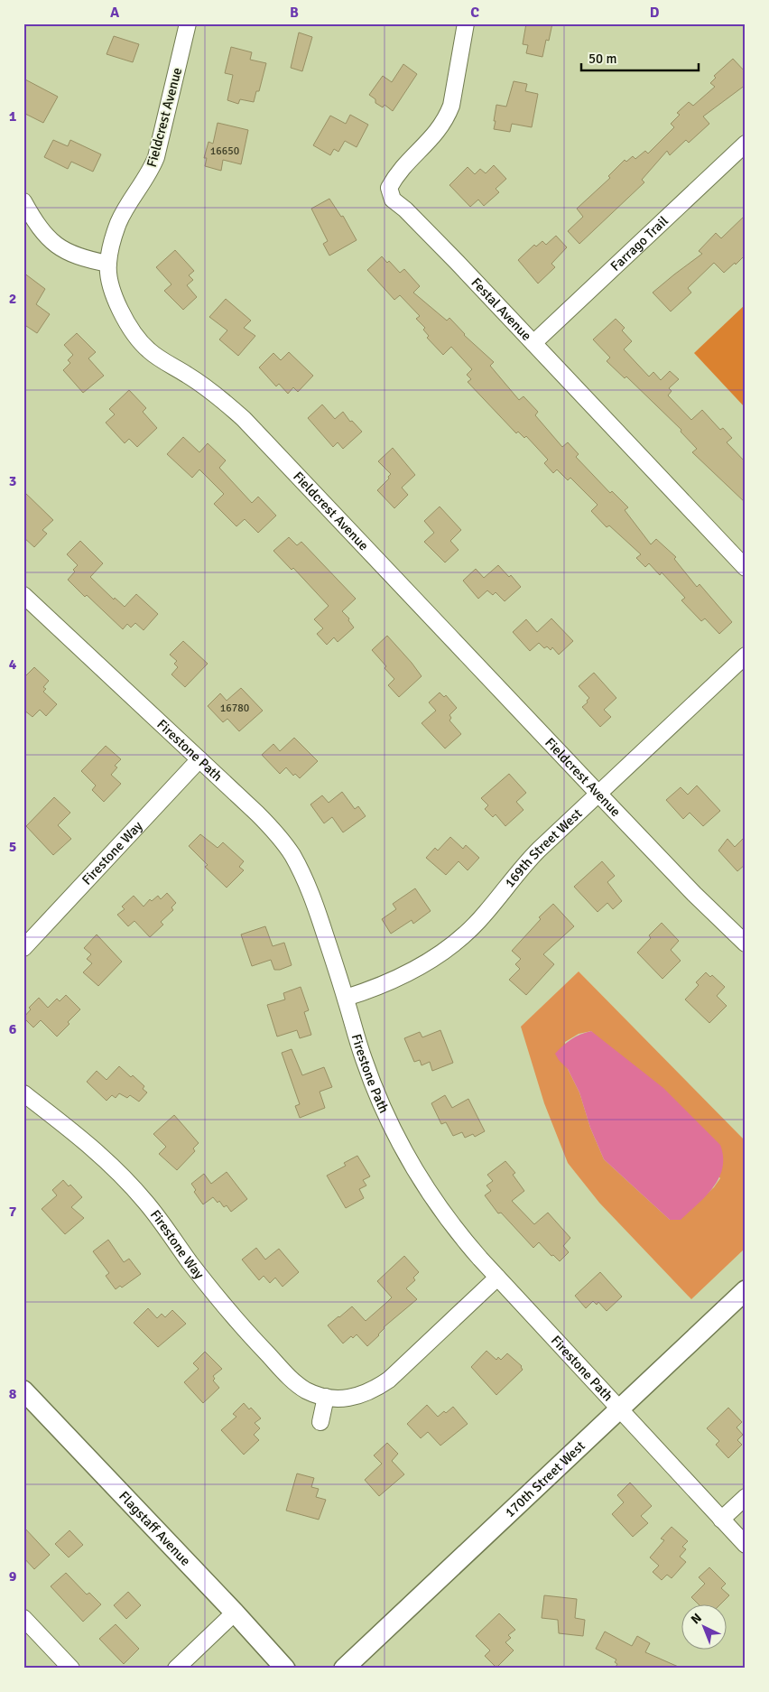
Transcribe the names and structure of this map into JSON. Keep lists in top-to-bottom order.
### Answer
{
  "streets": {
    "street": [
      "Fieldcrest Avenue",
      "Farrago Trail",
      "Festal Avenue",
      "Firestone Path",
      "169th Street West",
      "Firestone Way",
      "170th Street West",
      "Flagstaff Avenue"
    ]
  },
  "crossings": [
    ["Fieldcrest Avenue", "169th Street West"],
    ["Farrago Trail", "Festal Avenue"],
    ["Firestone Path", "169th Street West"],
    ["Firestone Path", "Firestone Way"],
    ["Firestone Path", "170th Street West"]
  ],
  "house_numbers": ["16650", "16780"],
  "scale_bar": "50 m",
  "north": "top left",
  "grid": {
    "columns": [
      "A",
      "B",
      "C",
      "D"
    ],
    "rows": [
      "1",
      "2",
      "3",
      "4",
      "5",
      "6",
      "7",
      "8",
      "9"
    ]
  }
}
